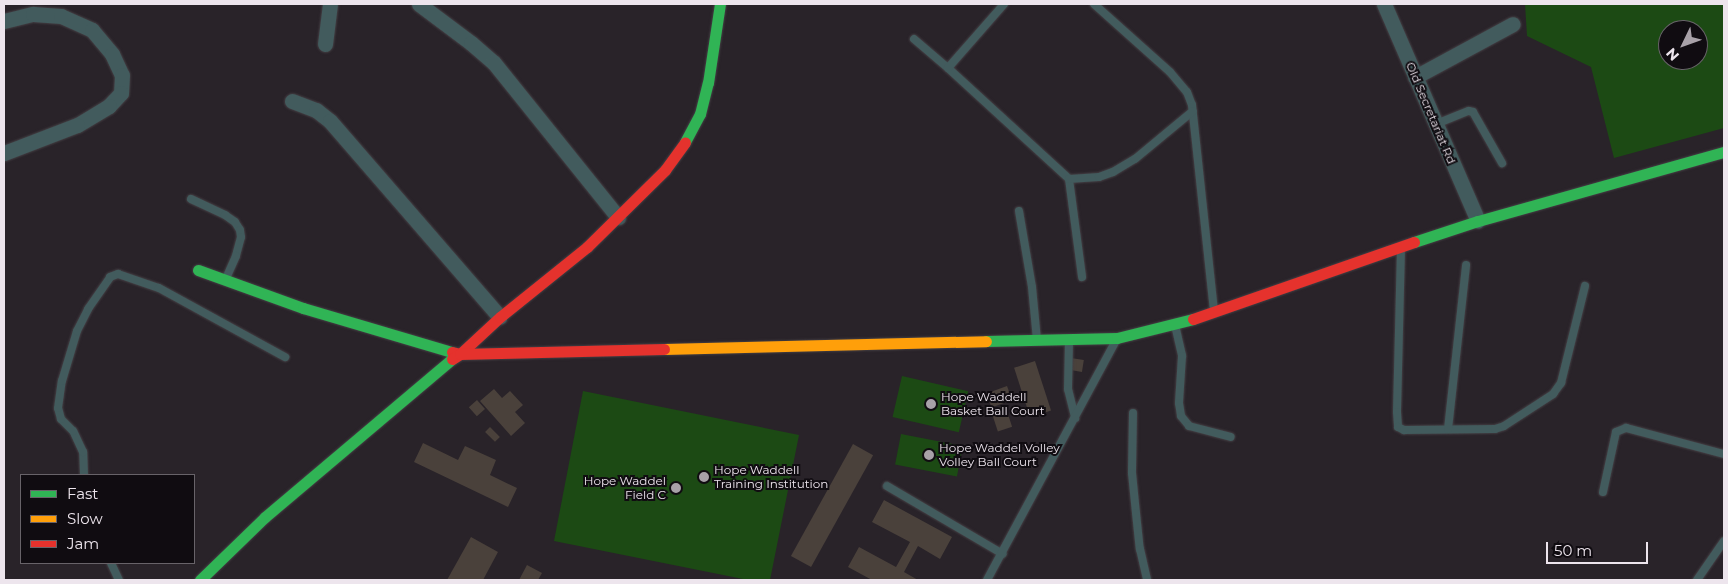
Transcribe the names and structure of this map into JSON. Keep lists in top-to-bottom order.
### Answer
{
  "streets": {
    "street": ["Old Secretariat Rd"]
  },
  "places": [
    "Hope Waddell Basket Ball Court",
    "Hope Waddel Volley Volley Ball Court",
    "Hope Waddell Training Institution",
    "Hope Waddel Field C"
  ],
  "legend": ["Fast", "Slow", "Jam"],
  "scale_bar": "50 m",
  "north": "bottom left"
}
